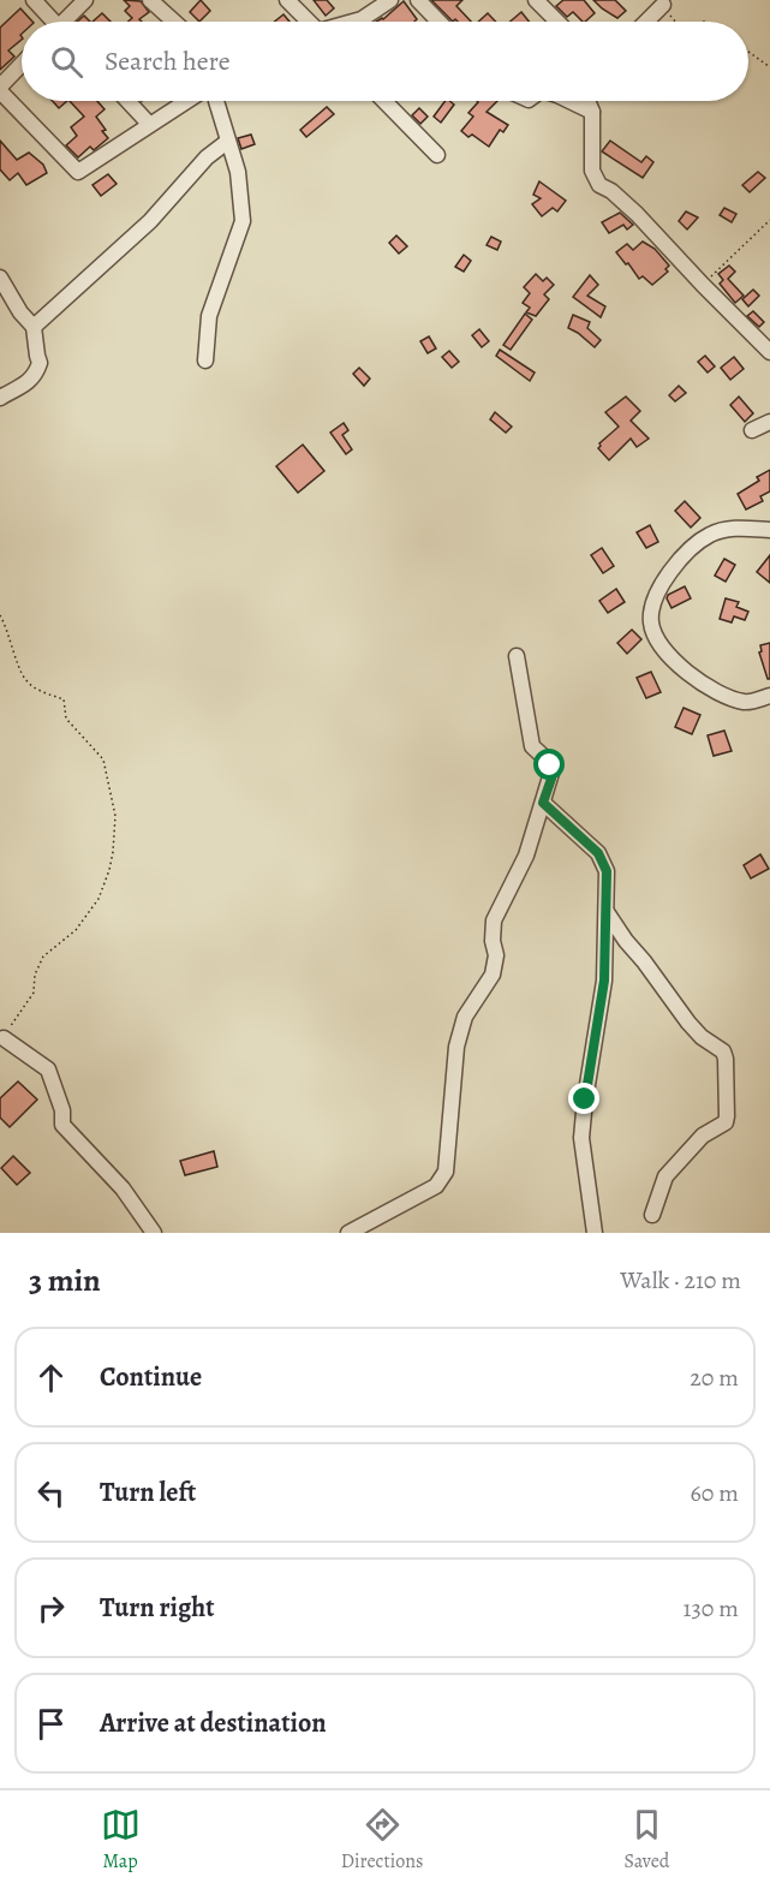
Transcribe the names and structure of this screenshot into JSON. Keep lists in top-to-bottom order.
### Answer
{
  "page": {
    "search": "Search here",
    "heading": ["3 min", "Walk · 210 m"],
    "list": [
      ["Continue", "20 m"],
      ["Turn left", "60 m"],
      ["Turn right", "130 m"],
      "Arrive at destination"
    ],
    "nav": ["Map", "Directions", "Saved"]
  }
}
